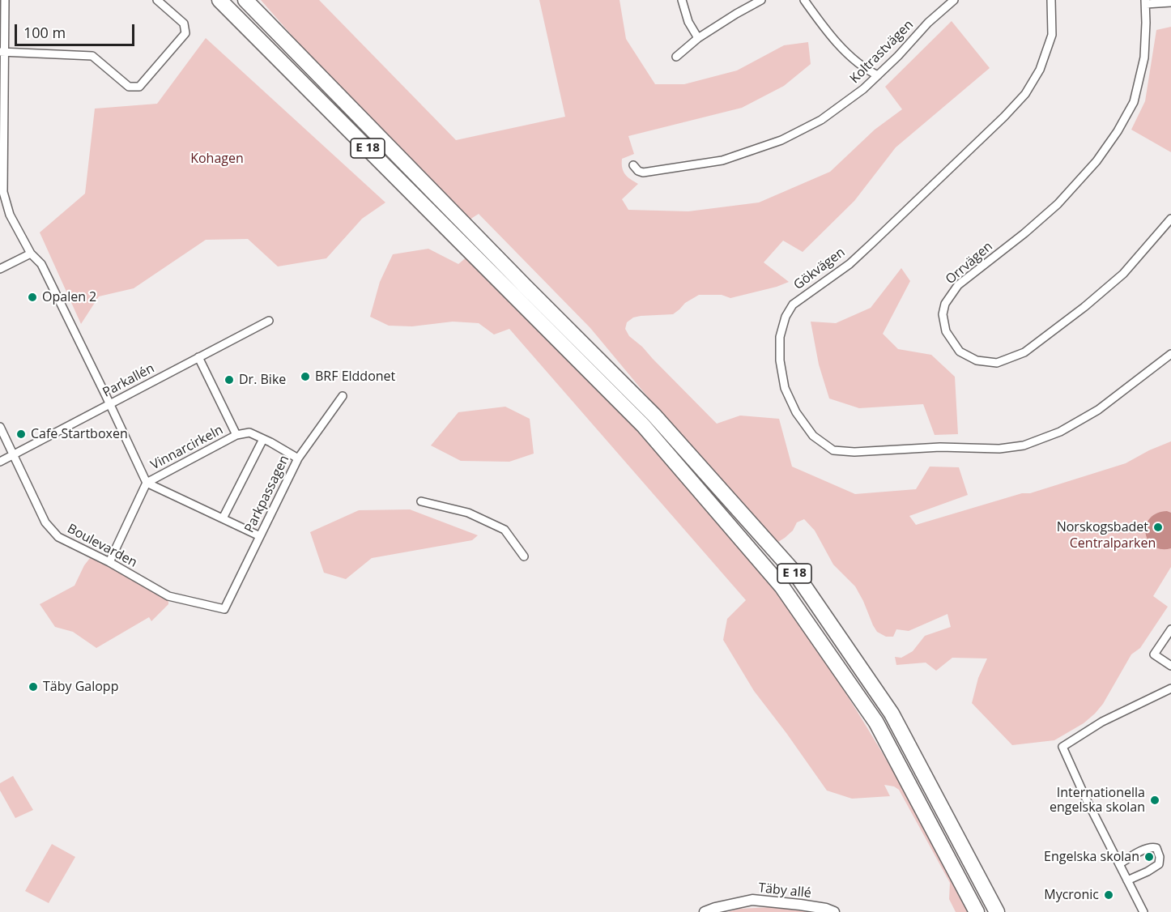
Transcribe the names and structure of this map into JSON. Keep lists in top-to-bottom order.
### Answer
{
  "streets": {
    "highway": ["E 18"],
    "street": [
      "Koltrastvägen",
      "Orrvägen",
      "Gökvägen",
      "Parkallén",
      "Vinnarcirkeln",
      "Parkpassagen",
      "Boulevarden",
      "Täby allé"
    ]
  },
  "crossings": [
    ["Parkallén", "Boulevarden"],
    ["Vinnarcirkeln", "Parkpassagen"],
    ["Parkpassagen", "Boulevarden"]
  ],
  "parks": ["Kohagen", "Centralparken"],
  "places": [
    "Opalen 2",
    "BRF Elddonet",
    "Dr. Bike",
    "Cafe Startboxen",
    "Norskogsbadet",
    "Täby Galopp",
    "Internationella engelska skolan",
    "Engelska skolan",
    "Mycronic"
  ],
  "scale_bar": "100 m"
}
